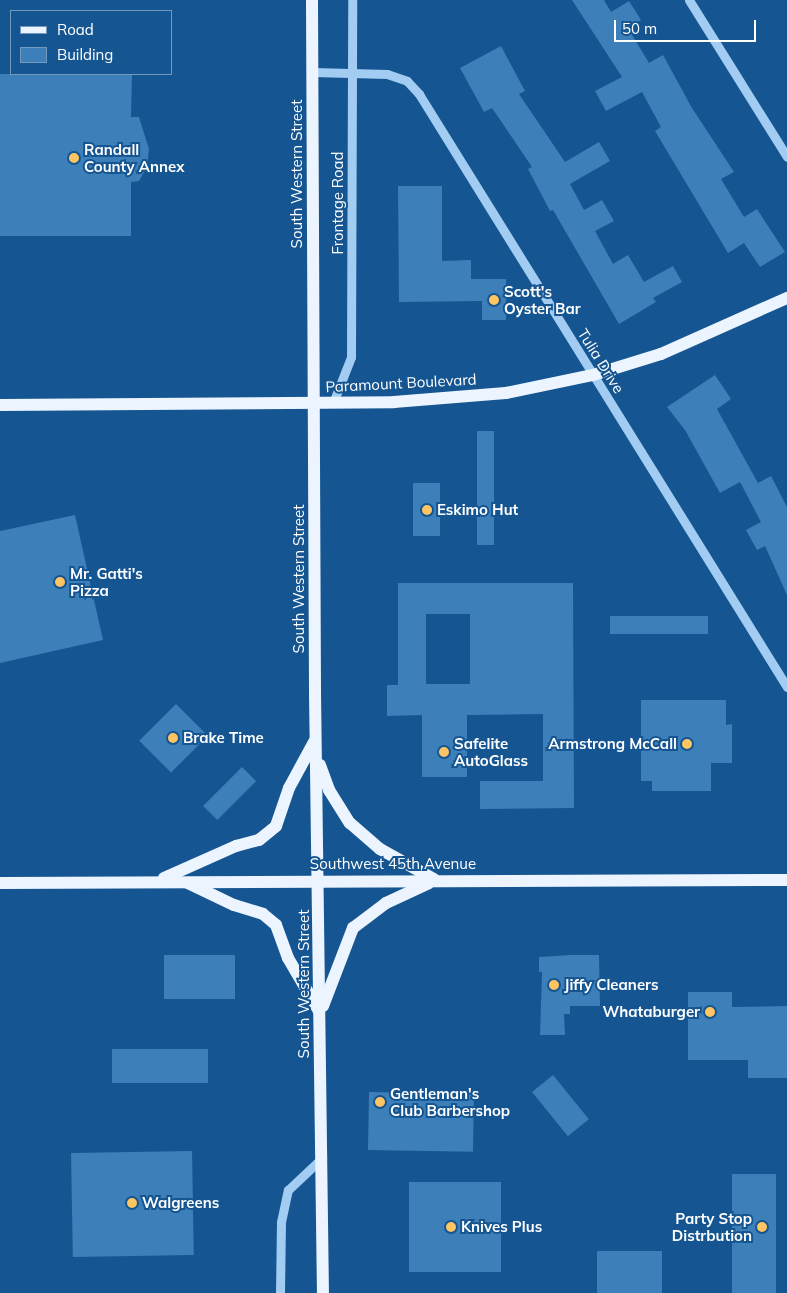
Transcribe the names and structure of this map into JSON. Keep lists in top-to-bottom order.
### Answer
{
  "streets": {
    "main road": ["South Western Street", "Paramount Boulevard", "Southwest 45th Avenue"],
    "street": ["Frontage Road", "Tulia Drive"]
  },
  "crossings": [
    ["South Western Street", "Tulia Drive"],
    ["South Western Street", "Paramount Boulevard"],
    ["South Western Street", "Southwest 45th Avenue"],
    ["Frontage Road", "Tulia Drive"],
    ["Frontage Road", "Paramount Boulevard"],
    ["Tulia Drive", "Paramount Boulevard"]
  ],
  "places": [
    "Randall County Annex",
    "Scott's Oyster Bar",
    "Eskimo Hut",
    "Mr. Gatti's Pizza",
    "Brake Time",
    "Armstrong McCall",
    "Safelite AutoGlass",
    "Jiffy Cleaners",
    "Whataburger",
    "Gentleman's Club Barbershop",
    "Walgreens",
    "Knives Plus",
    "Party Stop Distrbution"
  ],
  "legend": ["Road", "Building"],
  "scale_bar": "50 m"
}
